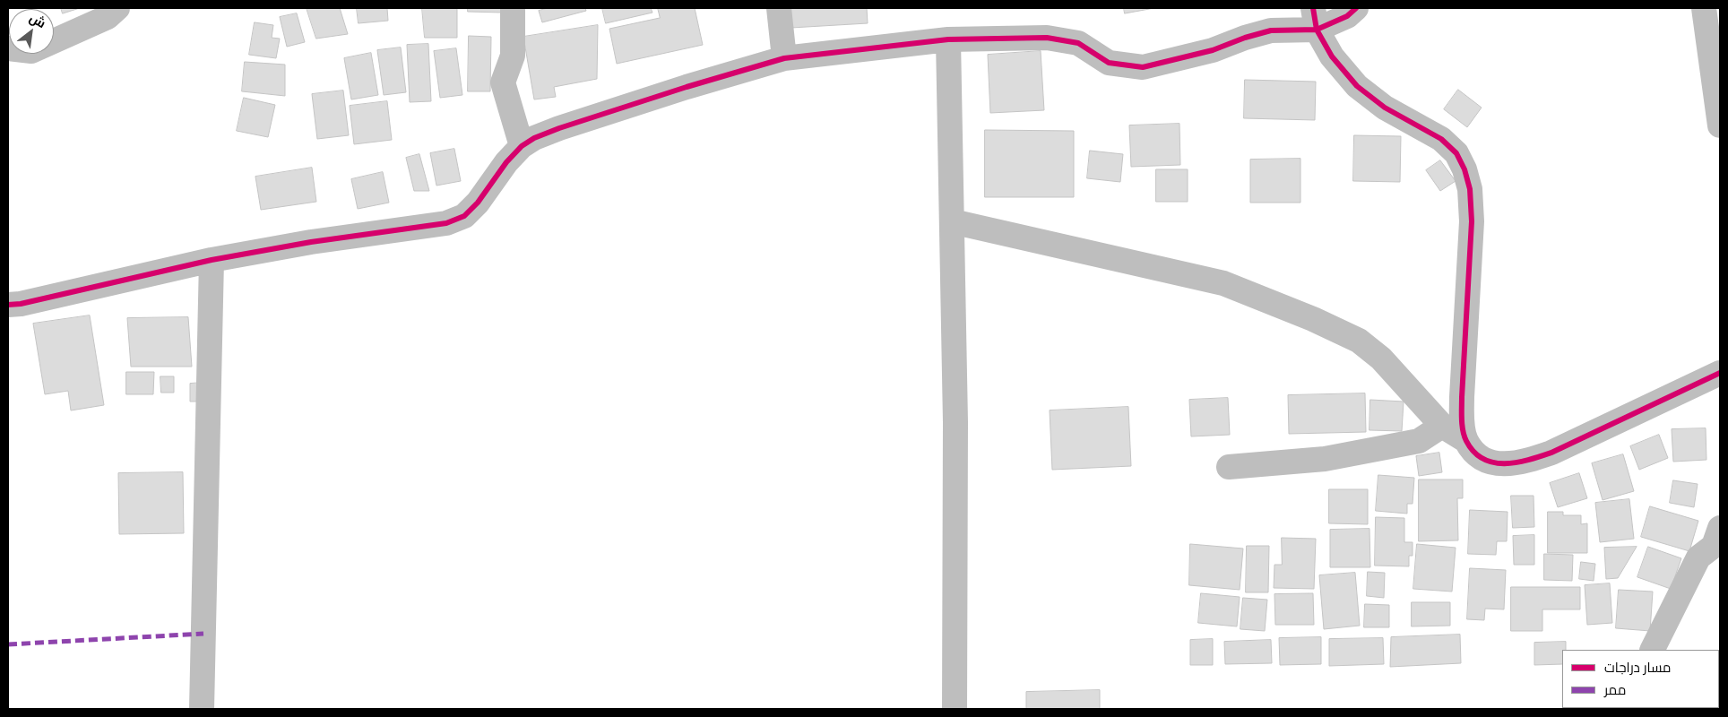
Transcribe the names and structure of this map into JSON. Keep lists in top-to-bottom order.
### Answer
{
  "legend": ["مسار دراجات", "ممر"],
  "north": "top right"
}
